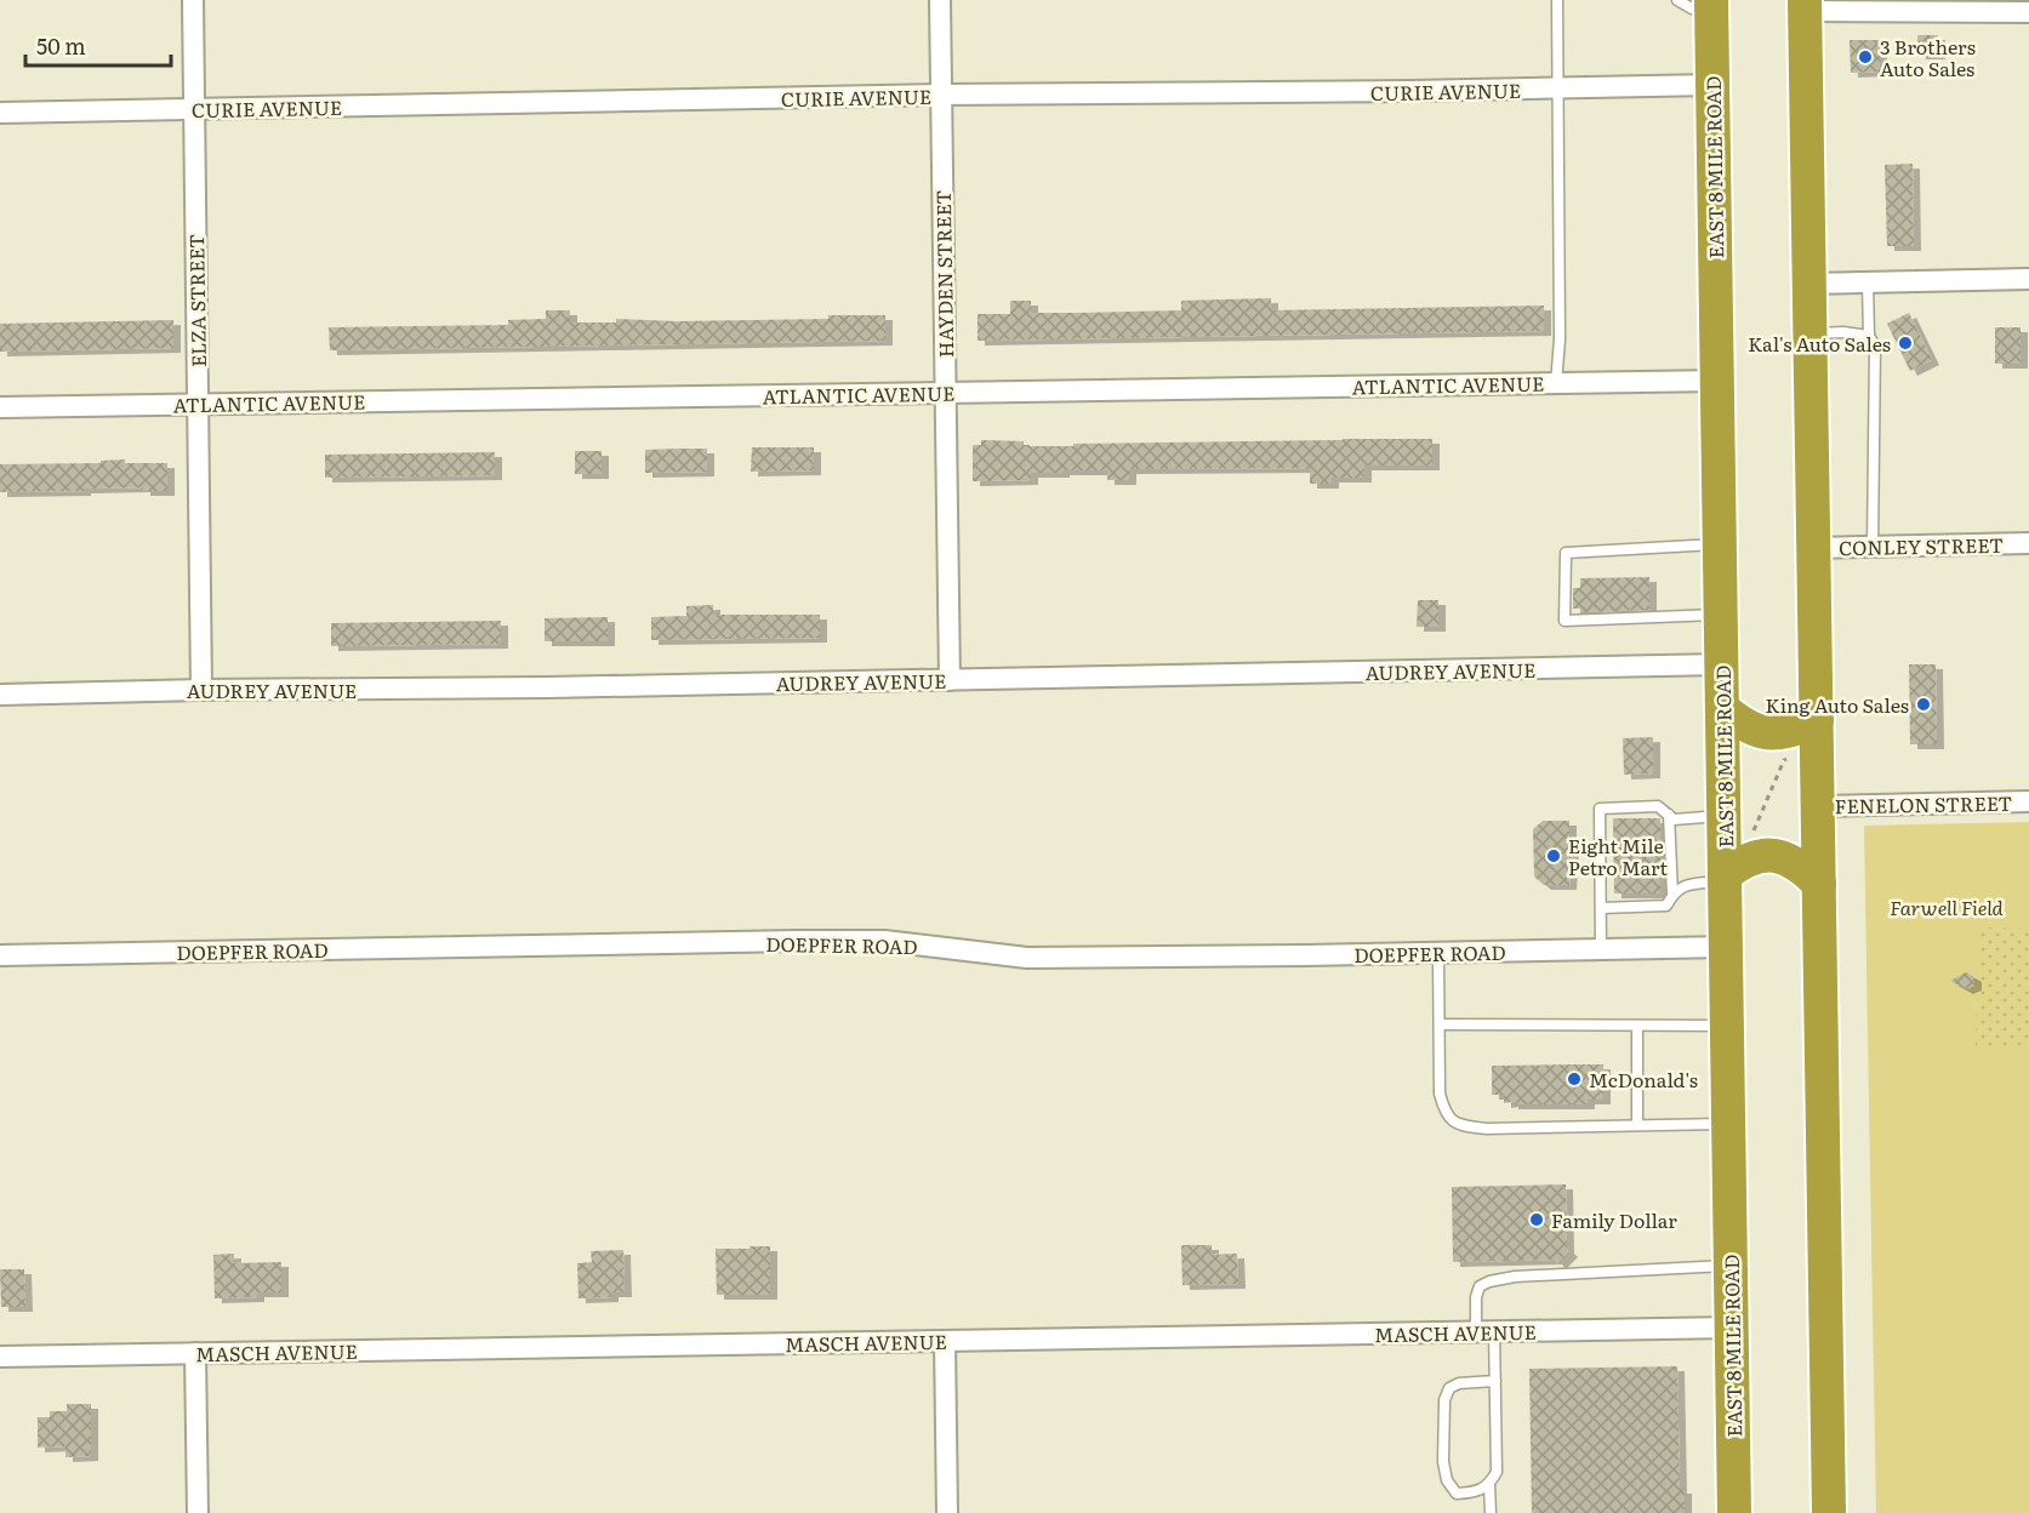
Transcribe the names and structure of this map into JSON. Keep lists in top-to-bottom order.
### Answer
{
  "streets": {
    "highway": ["EAST 8 MILE ROAD"],
    "street": [
      "CURIE AVENUE",
      "HAYDEN STREET",
      "ELZA STREET",
      "ATLANTIC AVENUE",
      "CONLEY STREET",
      "AUDREY AVENUE",
      "FENELON STREET",
      "DOEPFER ROAD",
      "MASCH AVENUE"
    ]
  },
  "crossings": [
    ["CURIE AVENUE", "EAST 8 MILE ROAD"],
    ["CURIE AVENUE", "HAYDEN STREET"],
    ["CURIE AVENUE", "ELZA STREET"],
    ["EAST 8 MILE ROAD", "ATLANTIC AVENUE"],
    ["EAST 8 MILE ROAD", "AUDREY AVENUE"],
    ["EAST 8 MILE ROAD", "DOEPFER ROAD"],
    ["EAST 8 MILE ROAD", "MASCH AVENUE"],
    ["HAYDEN STREET", "ATLANTIC AVENUE"],
    ["HAYDEN STREET", "AUDREY AVENUE"],
    ["ELZA STREET", "ATLANTIC AVENUE"],
    ["ELZA STREET", "AUDREY AVENUE"]
  ],
  "parks": ["Farwell Field"],
  "places": [
    "3 Brothers Auto Sales",
    "Kal's Auto Sales",
    "King Auto Sales",
    "Eight Mile Petro Mart",
    "McDonald's",
    "Family Dollar"
  ],
  "scale_bar": "50 m"
}
